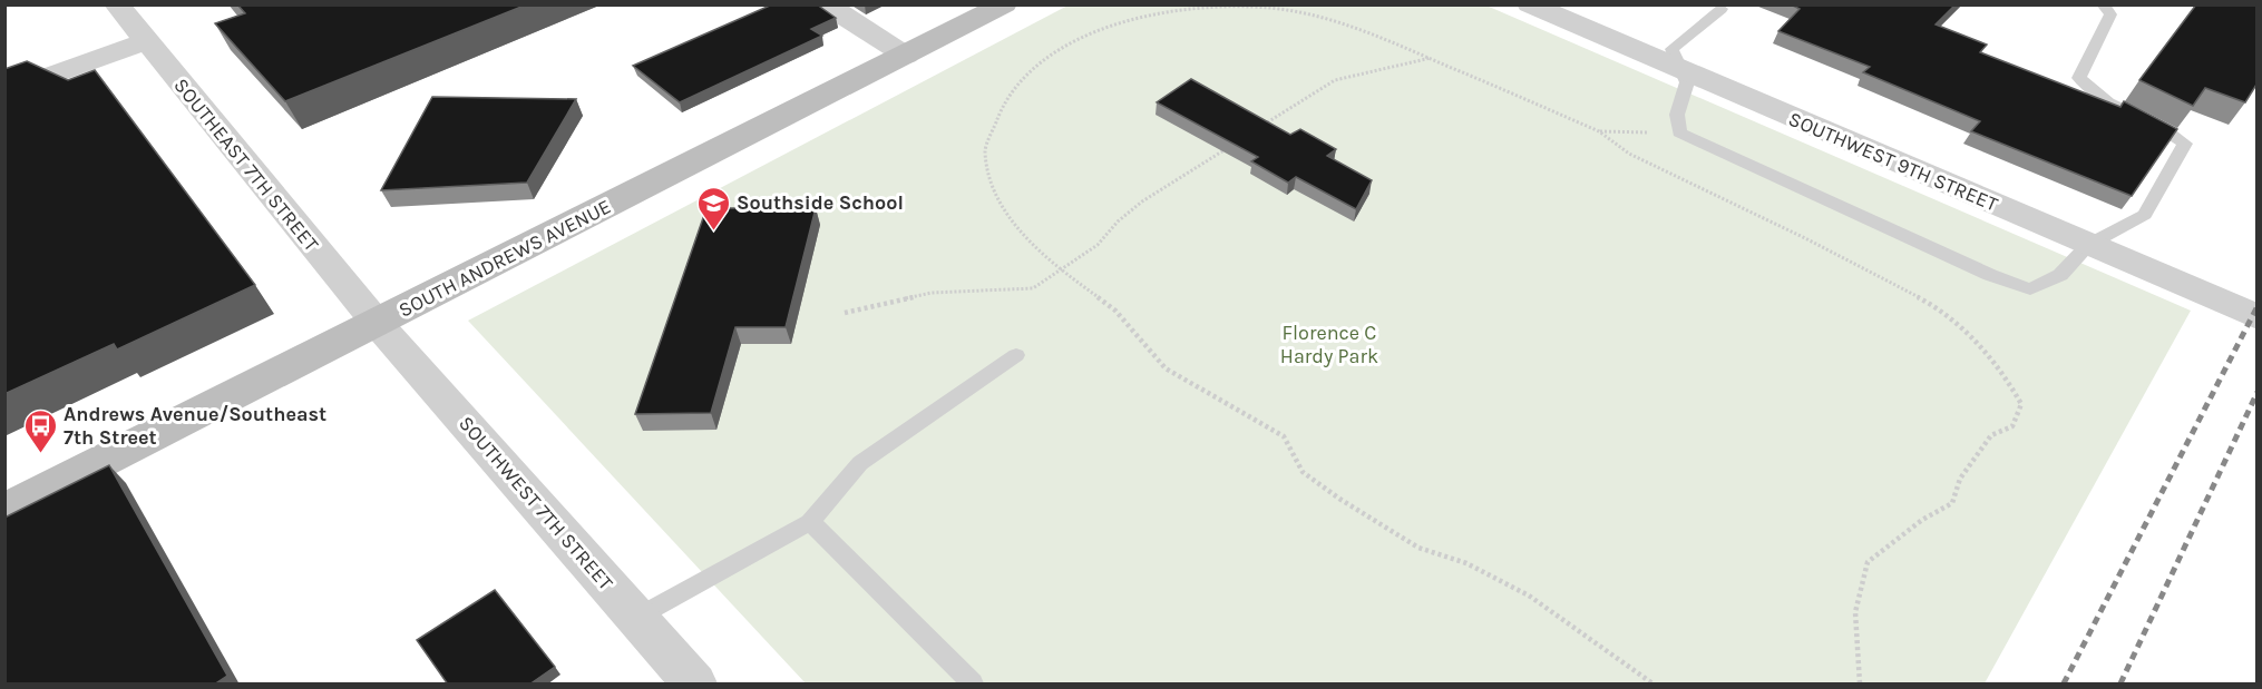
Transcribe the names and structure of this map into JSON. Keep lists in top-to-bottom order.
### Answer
{
  "streets": {
    "main road": ["SOUTH ANDREWS AVENUE"],
    "street": ["SOUTHWEST 9TH STREET", "SOUTHEAST 7TH STREET", "SOUTHWEST 7TH STREET"]
  },
  "crossings": [
    ["SOUTHEAST 7TH STREET", "SOUTH ANDREWS AVENUE"],
    ["SOUTHEAST 7TH STREET", "SOUTHWEST 7TH STREET"],
    ["SOUTH ANDREWS AVENUE", "SOUTHWEST 7TH STREET"]
  ],
  "parks": ["Florence C Hardy Park"],
  "places": {
    "school or university": ["Southside School"],
    "bus stop": ["Andrews Avenue/Southeast 7th Street"]
  }
}
